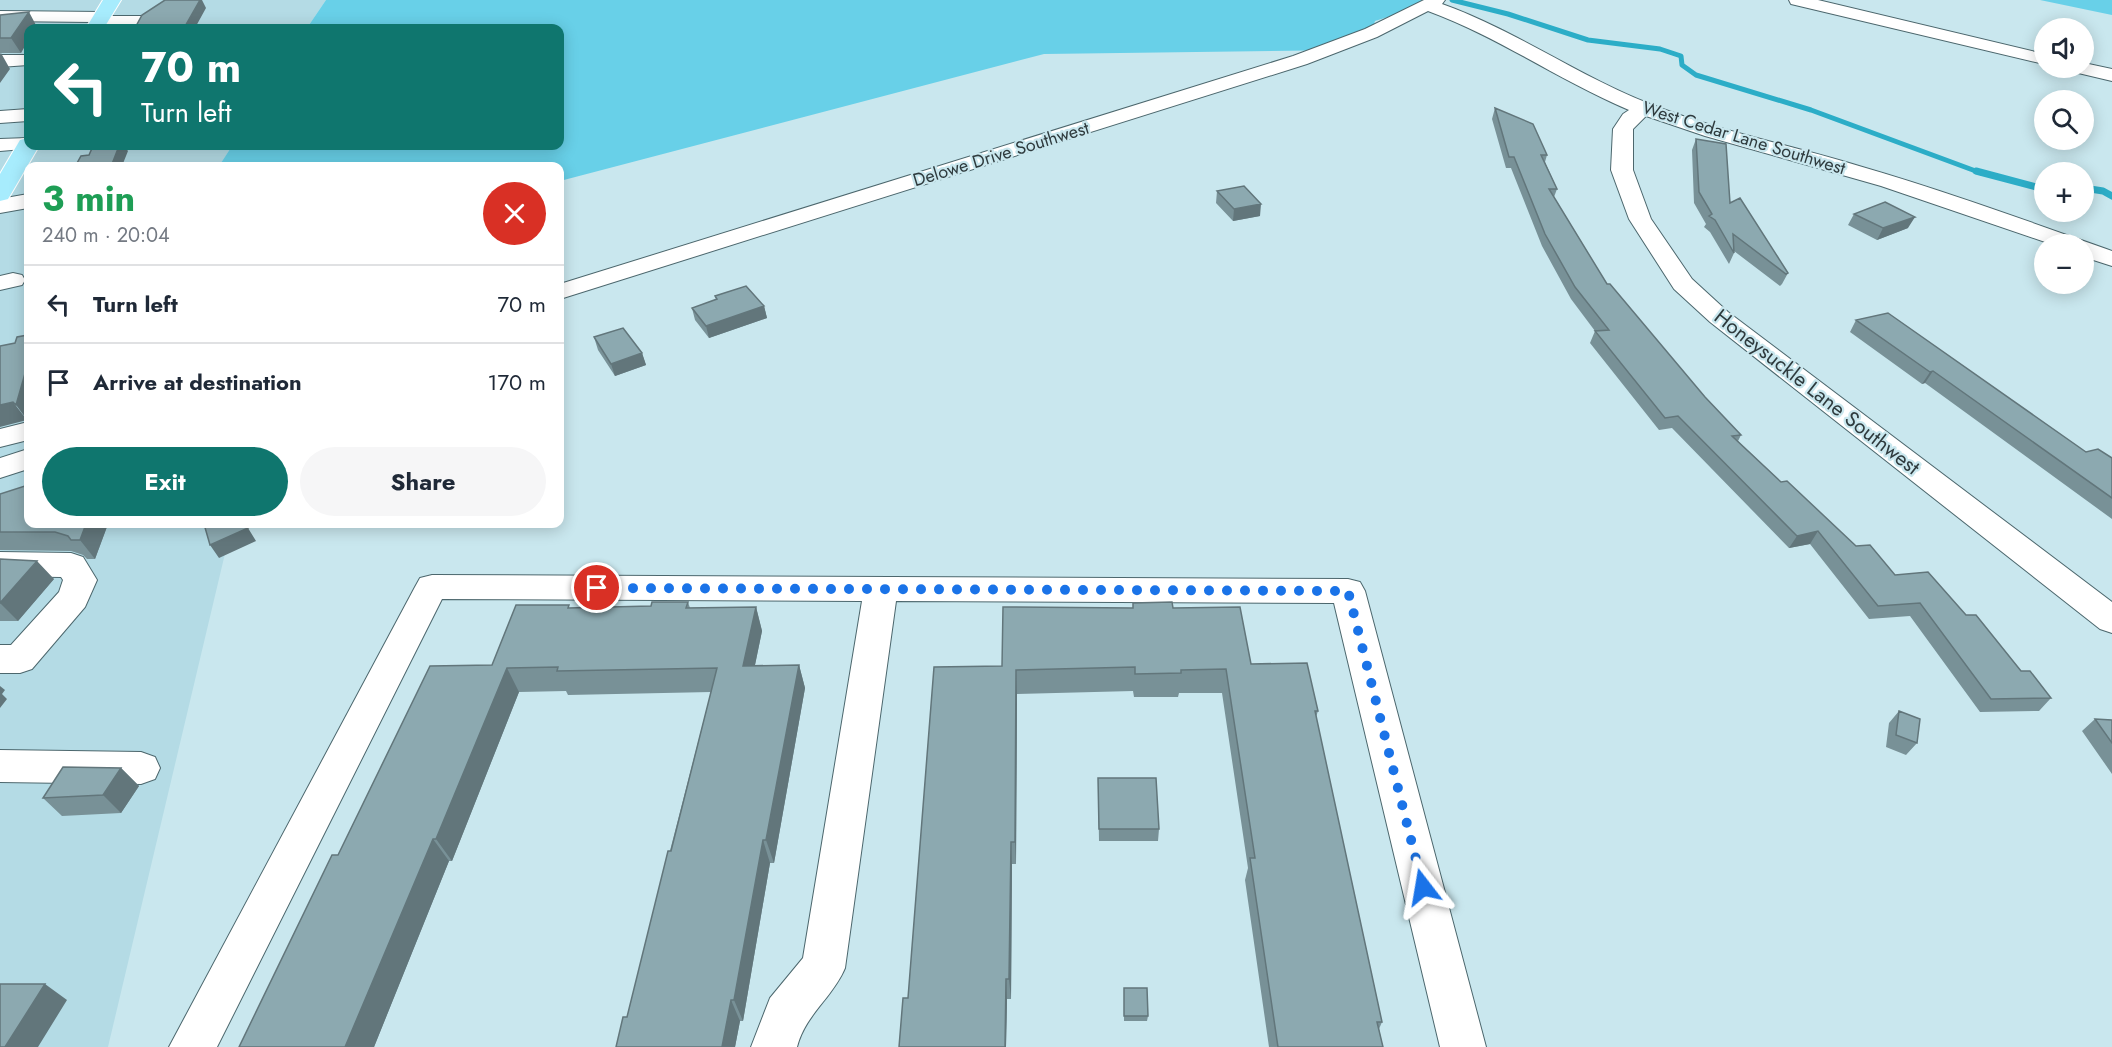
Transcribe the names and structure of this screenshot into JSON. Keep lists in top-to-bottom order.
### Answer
{
  "streets": {
    "street": ["West Cedar Lane Southwest", "Delowe Drive Southwest", "Honeysuckle Lane Southwest"]
  },
  "crossings": [
    ["West Cedar Lane Southwest", "Delowe Drive Southwest"],
    ["West Cedar Lane Southwest", "Honeysuckle Lane Southwest"]
  ],
  "page": {
    "map_buttons": ["+", "−"],
    "turn": ["70 m", "Turn left"],
    "heading": ["3 min", "240 m · 20:04"],
    "list": [
      {
        "name": "Turn left",
        "value": "70 m"
      },
      {
        "name": "Arrive at destination",
        "value": "170 m"
      }
    ],
    "buttons": ["Exit", "Share"]
  }
}
